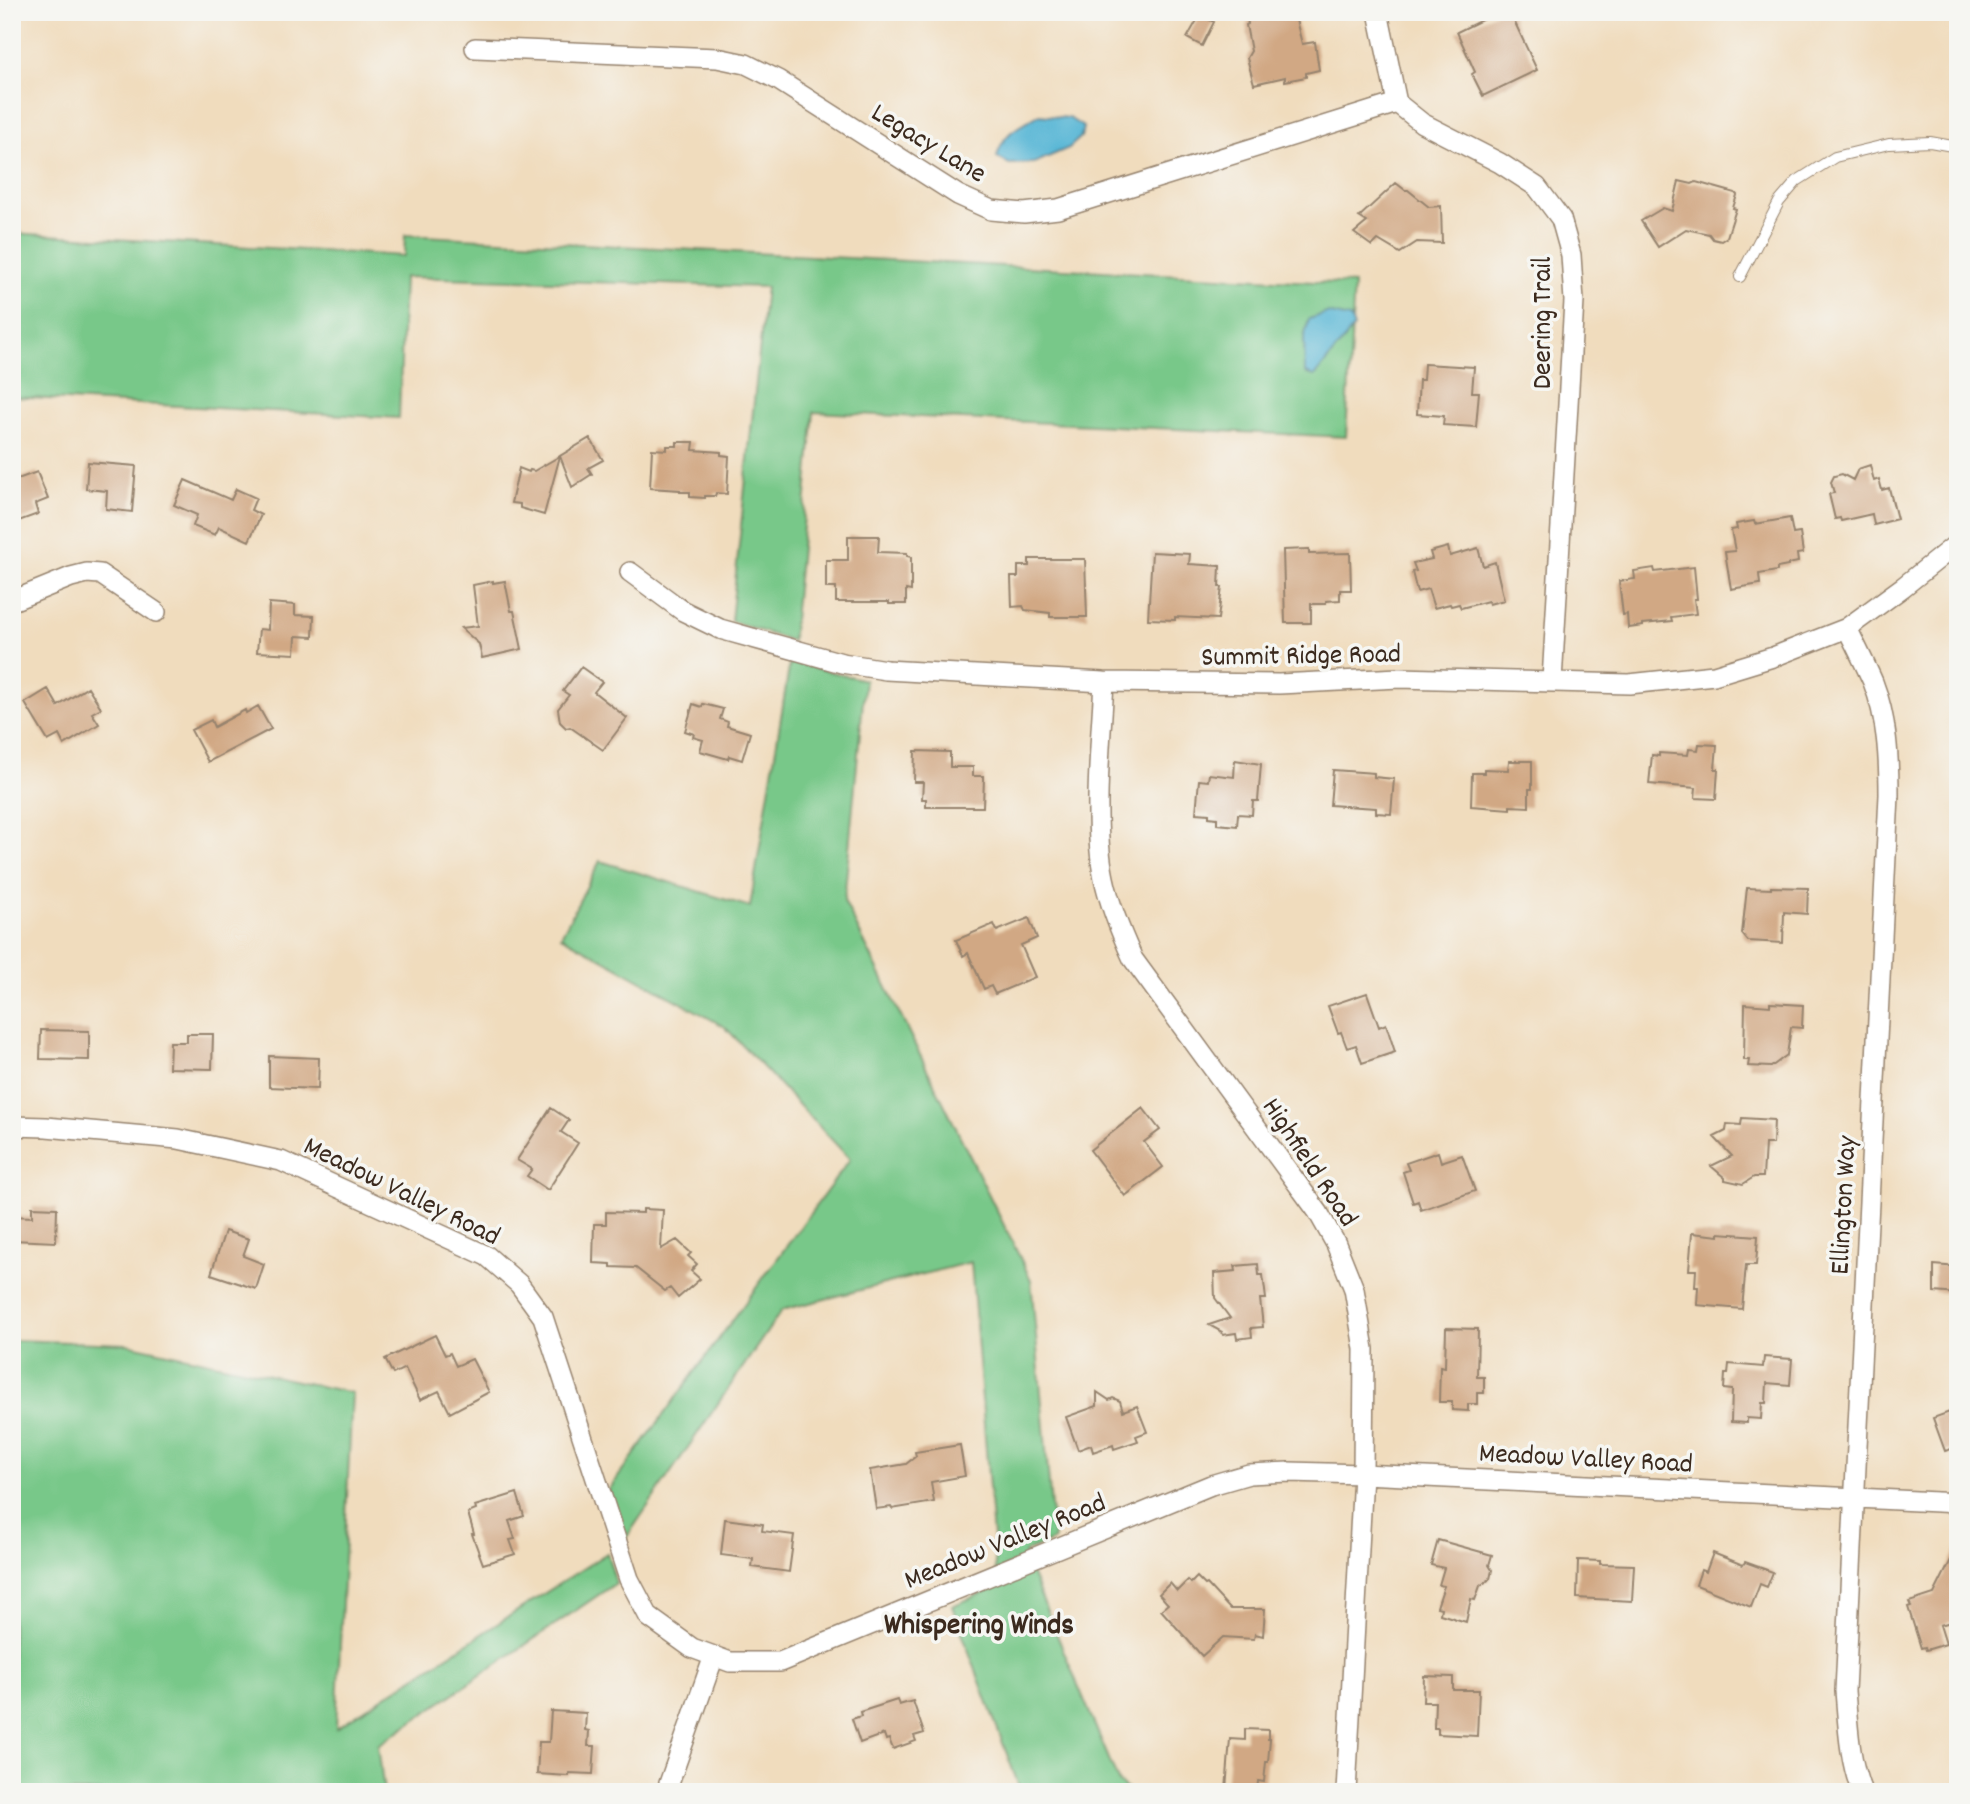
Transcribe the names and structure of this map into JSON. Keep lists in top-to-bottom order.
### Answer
{
  "streets": {
    "street": [
      "Legacy Lane",
      "Deering Trail",
      "Summit Ridge Road",
      "Highfield Road",
      "Meadow Valley Road",
      "Ellington Way"
    ]
  },
  "crossings": [
    ["Legacy Lane", "Deering Trail"],
    ["Deering Trail", "Summit Ridge Road"],
    ["Summit Ridge Road", "Highfield Road"],
    ["Summit Ridge Road", "Ellington Way"],
    ["Highfield Road", "Meadow Valley Road"],
    ["Meadow Valley Road", "Ellington Way"]
  ],
  "districts": ["Whispering Winds"]
}
